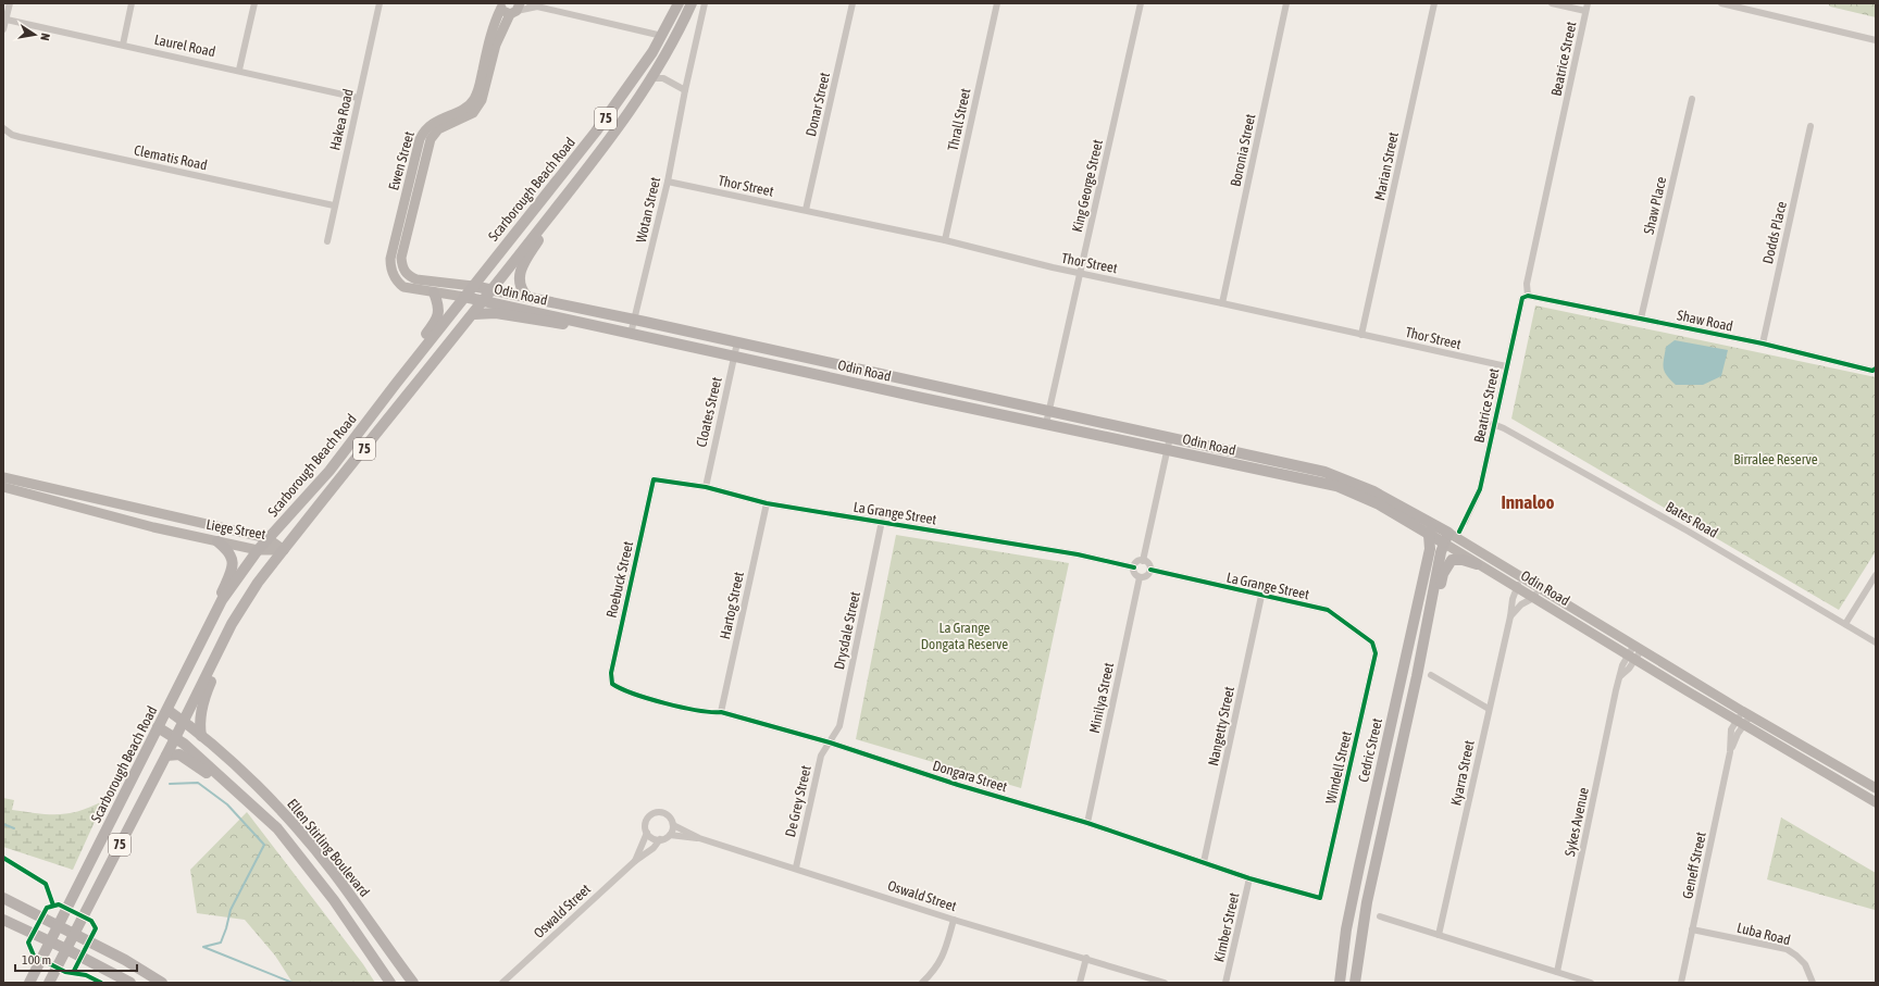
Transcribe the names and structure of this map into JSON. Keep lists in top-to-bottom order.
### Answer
{
  "streets": {
    "main road": [
      "75",
      "Ewen Street",
      "Scarborough Beach Road",
      "Odin Road",
      "Liege Street",
      "Cedric Street",
      "Ellen Stirling Boulevard"
    ],
    "street": [
      "Laurel Road",
      "Beatrice Street",
      "Donar Street",
      "Hakea Road",
      "Thrall Street",
      "Boronia Street",
      "Clematis Road",
      "Marian Street",
      "Thor Street",
      "King George Street",
      "Shaw Place",
      "Wotan Street",
      "Dodds Place",
      "Shaw Road",
      "Cloates Street",
      "La Grange Street",
      "Bates Road",
      "Roebuck Street",
      "Hartog Street",
      "Drysdale Street",
      "Minilya Street",
      "Nangetty Street",
      "Windell Street",
      "Kyarra Street",
      "Dongara Street",
      "De Grey Street",
      "Sykes Avenue",
      "Geneff Street",
      "Oswald Street",
      "Kimber Street",
      "Luba Road"
    ]
  },
  "crossings": [
    ["Laurel Road", "Hakea Road"],
    ["Beatrice Street", "Thor Street"],
    ["Beatrice Street", "Shaw Road"],
    ["Beatrice Street", "Bates Road"],
    ["Donar Street", "Thor Street"],
    ["Hakea Road", "Clematis Road"],
    ["Thrall Street", "Thor Street"],
    ["Boronia Street", "Thor Street"],
    ["Ewen Street", "Scarborough Beach Road"],
    ["Ewen Street", "Odin Road"],
    ["Marian Street", "Thor Street"],
    ["Thor Street", "King George Street"],
    ["Thor Street", "Wotan Street"],
    ["King George Street", "Odin Road"],
    ["Scarborough Beach Road", "Odin Road"],
    ["Scarborough Beach Road", "Liege Street"],
    ["Scarborough Beach Road", "Ellen Stirling Boulevard"],
    ["Shaw Place", "Shaw Road"],
    ["Wotan Street", "Odin Road"],
    ["Dodds Place", "Shaw Road"],
    ["Odin Road", "Cloates Street"],
    ["Odin Road", "Cedric Street"],
    ["Odin Road", "Kyarra Street"],
    ["Odin Road", "Sykes Avenue"],
    ["Odin Road", "Geneff Street"],
    ["Cloates Street", "La Grange Street"],
    ["La Grange Street", "Roebuck Street"],
    ["La Grange Street", "Hartog Street"],
    ["La Grange Street", "Drysdale Street"],
    ["La Grange Street", "Minilya Street"],
    ["La Grange Street", "Nangetty Street"],
    ["La Grange Street", "Windell Street"],
    ["Roebuck Street", "Dongara Street"],
    ["Hartog Street", "Dongara Street"],
    ["Drysdale Street", "Dongara Street"],
    ["Drysdale Street", "De Grey Street"],
    ["Minilya Street", "Dongara Street"],
    ["Nangetty Street", "Dongara Street"],
    ["Windell Street", "Dongara Street"],
    ["Dongara Street", "De Grey Street"],
    ["Dongara Street", "Kimber Street"],
    ["De Grey Street", "Oswald Street"],
    ["Geneff Street", "Luba Road"]
  ],
  "districts": ["Innaloo"],
  "parks": ["Birralee Reserve", "La Grange Dongata Reserve"],
  "scale_bar": "100 m",
  "north": "right"
}
